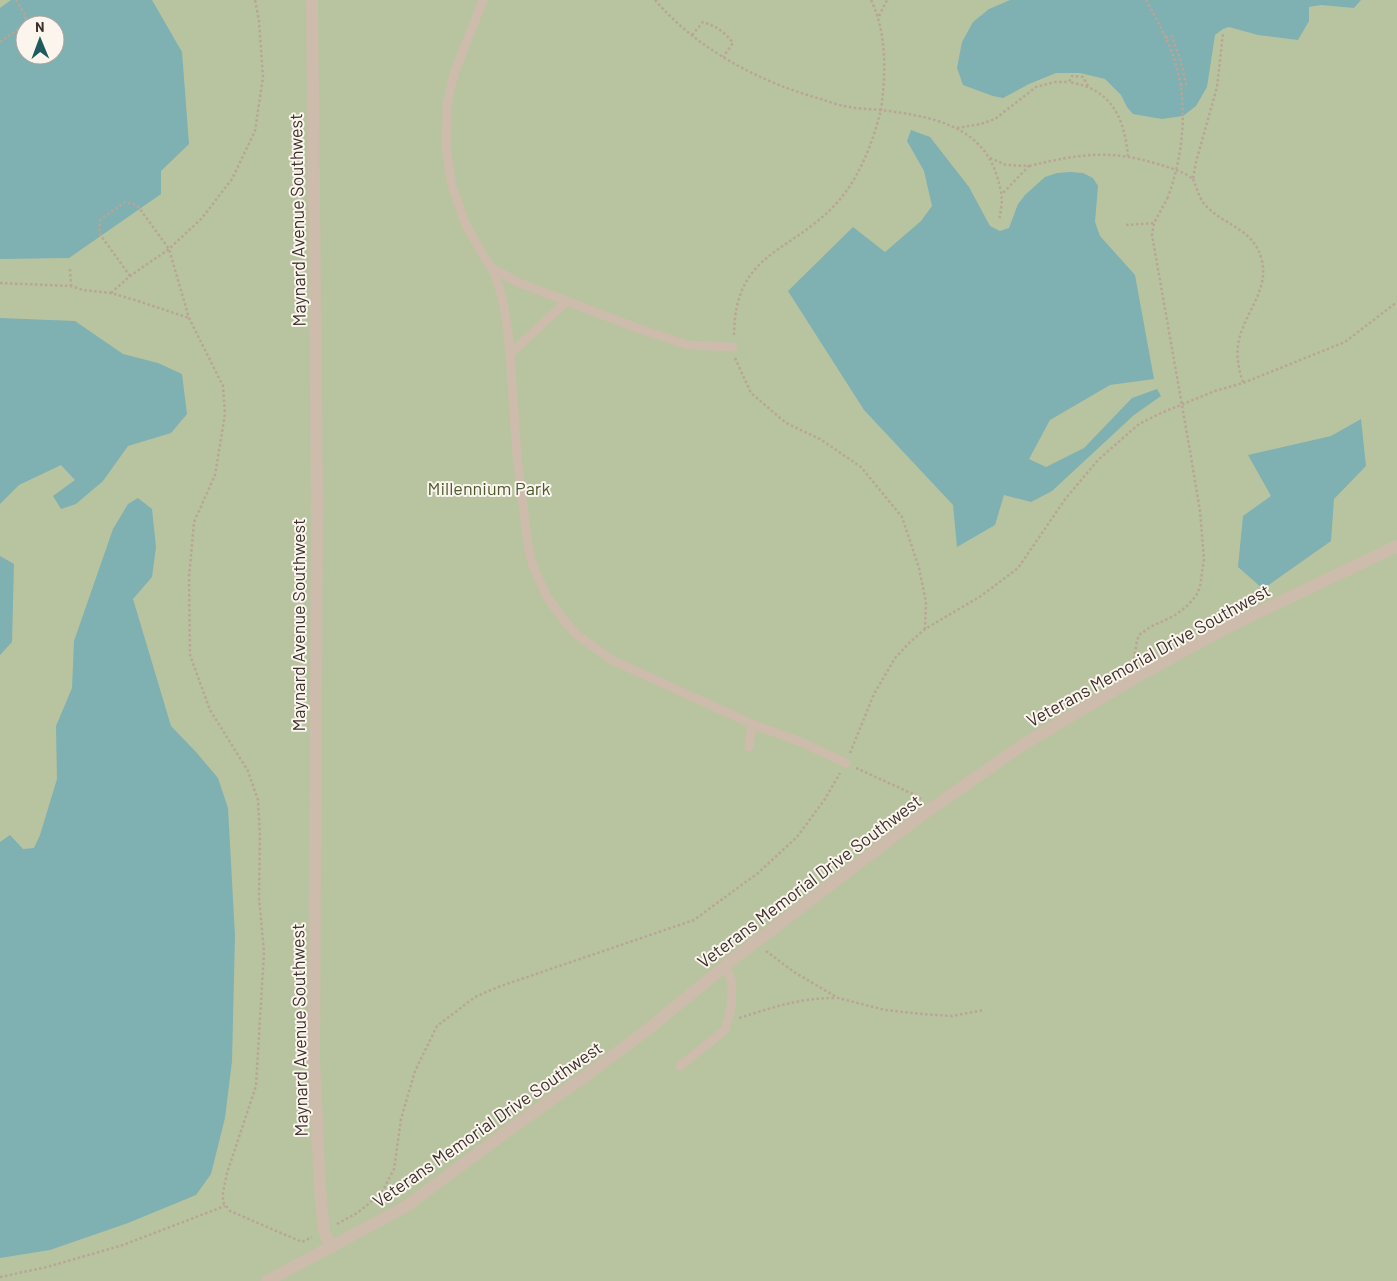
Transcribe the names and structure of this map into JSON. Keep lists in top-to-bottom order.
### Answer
{
  "streets": {
    "street": ["Maynard Avenue Southwest", "Veterans Memorial Drive Southwest"]
  },
  "crossings": [
    ["Maynard Avenue Southwest", "Veterans Memorial Drive Southwest"]
  ],
  "parks": ["Millennium Park"],
  "north": "top"
}
